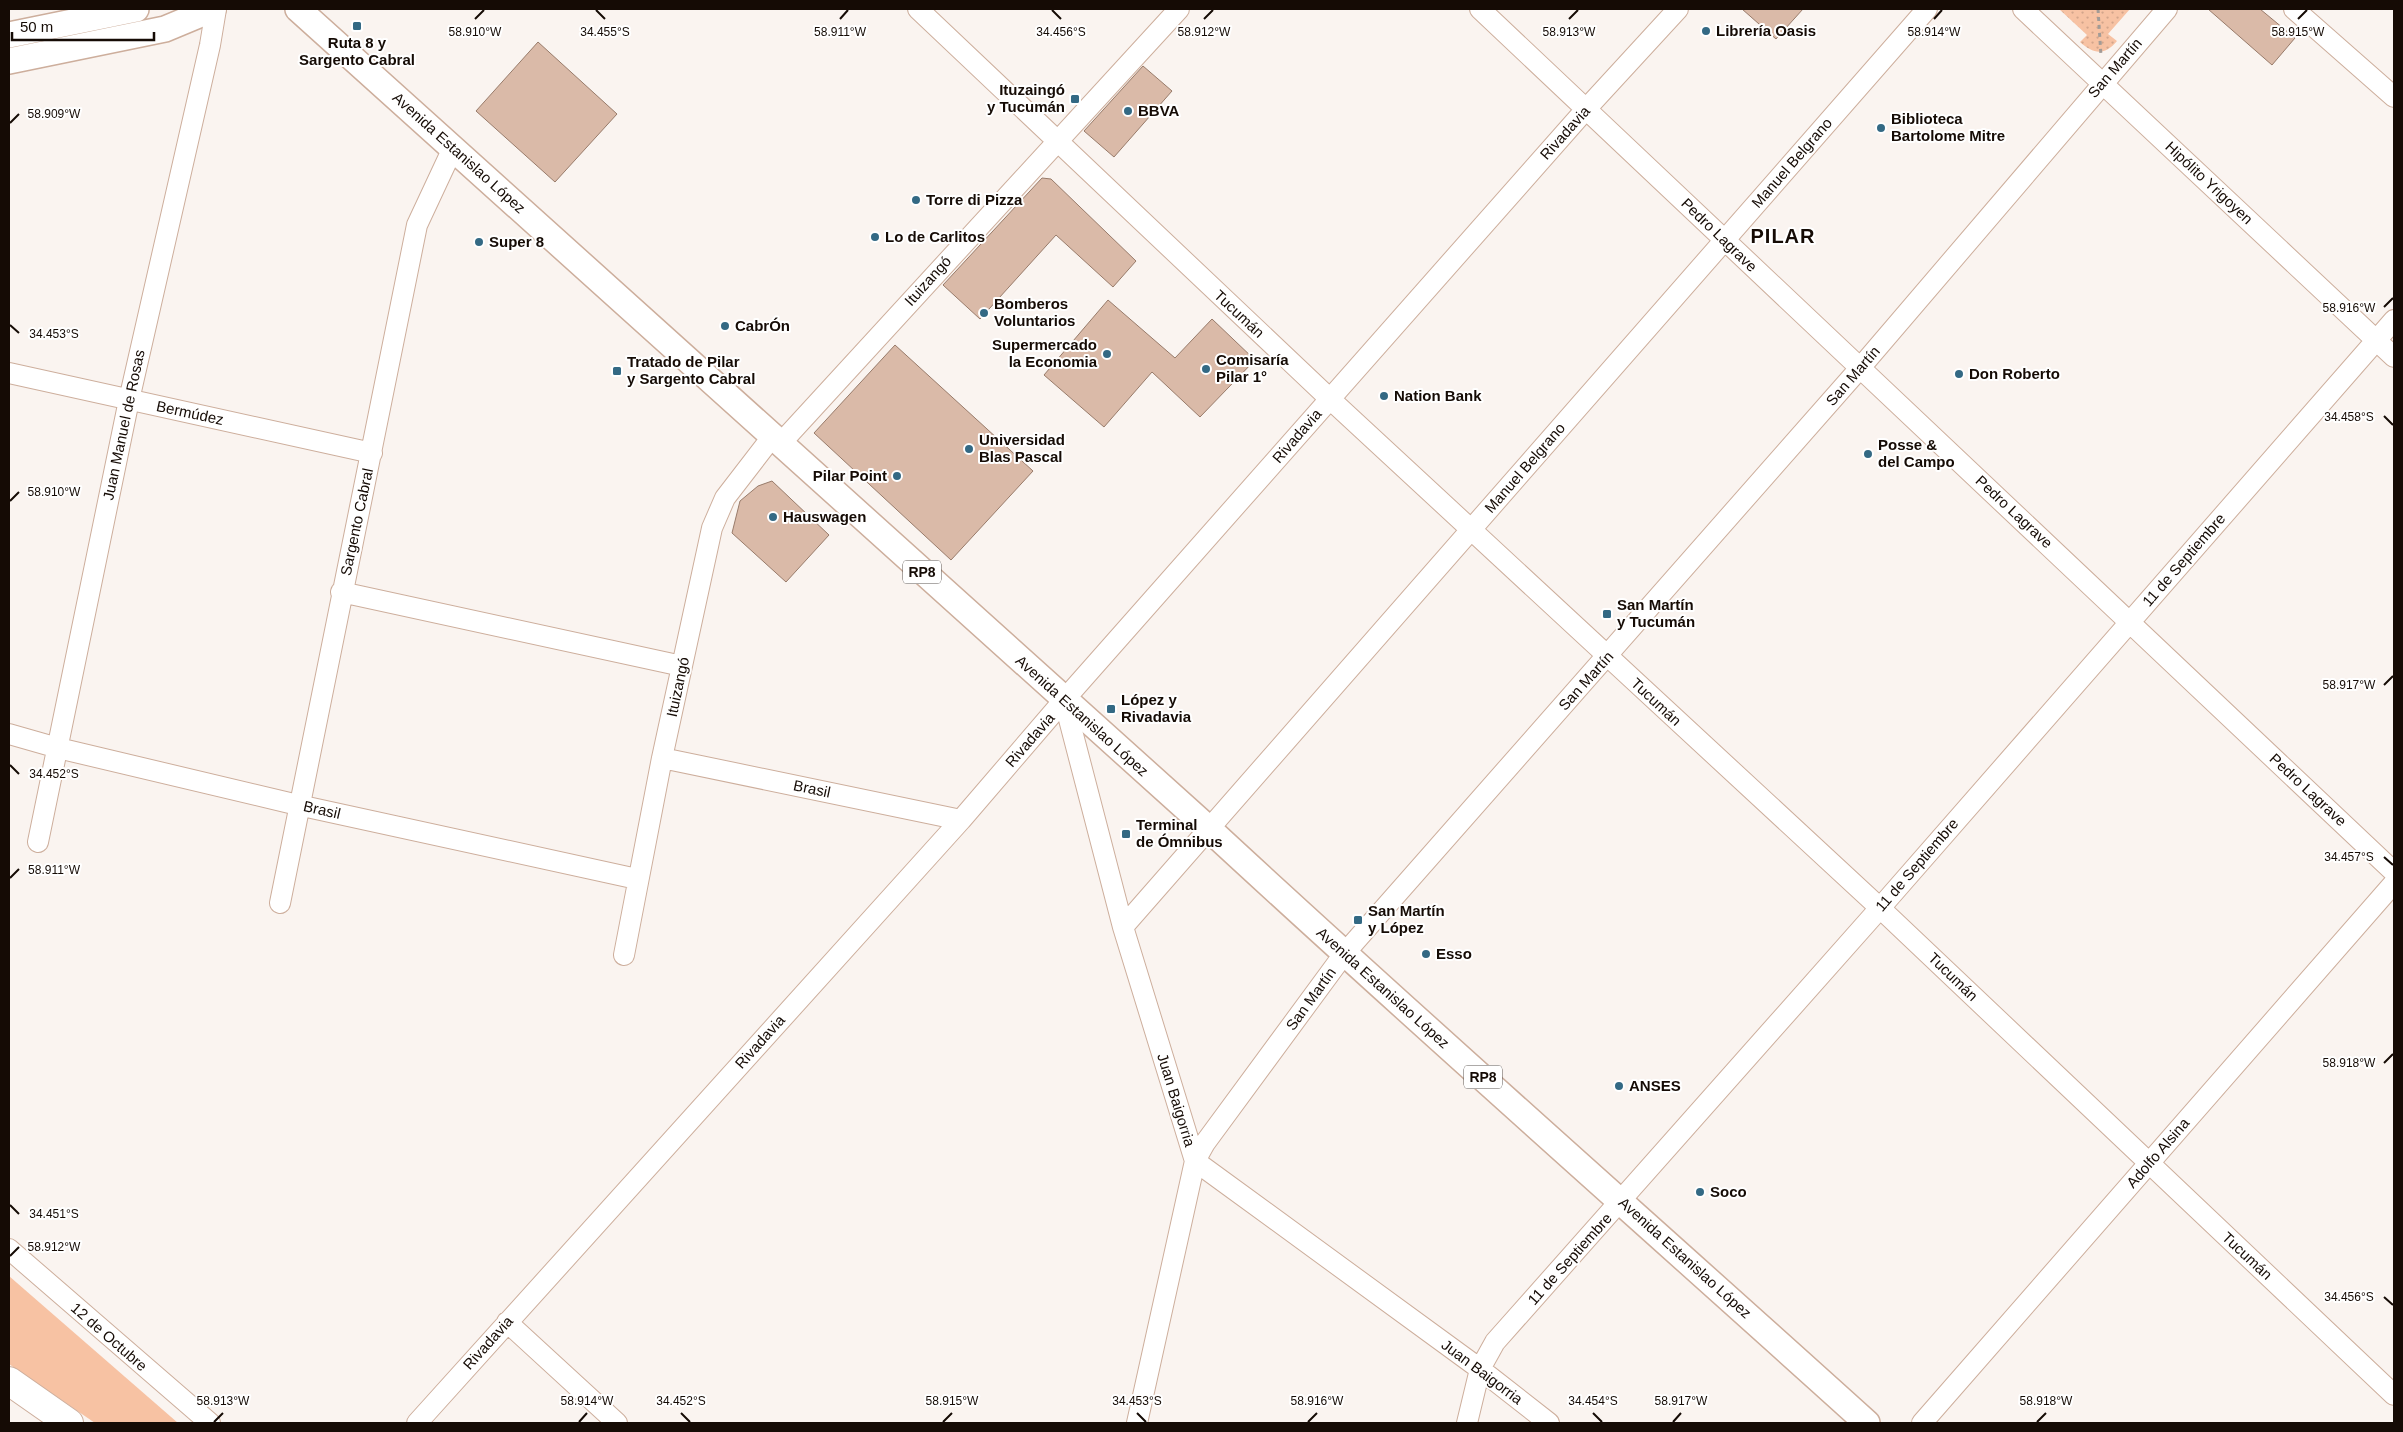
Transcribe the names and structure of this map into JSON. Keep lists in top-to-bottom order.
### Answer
{
  "streets": {
    "main road": ["Avenida Estanislao López", "RP8"],
    "street": [
      "San Martín",
      "Rivadavia",
      "Manuel Belgrano",
      "Hipólito Yrigoyen",
      "Pedro Lagrave",
      "Ituizangó",
      "Tucumán",
      "Bermúdez",
      "Juan Manuel de Rosas",
      "Sargento Cabral",
      "11 de Septiembre",
      "Brasil",
      "Juan Baigorria",
      "Adolfo Alsina",
      "12 de Octubre"
    ]
  },
  "crossings": [
    ["San Martín", "Avenida Estanislao López"],
    ["San Martín", "Hipólito Yrigoyen"],
    ["San Martín", "Pedro Lagrave"],
    ["San Martín", "Tucumán"],
    ["San Martín", "Juan Baigorria"],
    ["Rivadavia", "Avenida Estanislao López"],
    ["Rivadavia", "Pedro Lagrave"],
    ["Rivadavia", "Tucumán"],
    ["Rivadavia", "Brasil"],
    ["Rivadavia", "Juan Baigorria"],
    ["Avenida Estanislao López", "Manuel Belgrano"],
    ["Avenida Estanislao López", "Ituizangó"],
    ["Avenida Estanislao López", "Sargento Cabral"],
    ["Avenida Estanislao López", "11 de Septiembre"],
    ["Avenida Estanislao López", "Juan Baigorria"],
    ["Manuel Belgrano", "Pedro Lagrave"],
    ["Manuel Belgrano", "Tucumán"],
    ["Manuel Belgrano", "Juan Baigorria"],
    ["Hipólito Yrigoyen", "11 de Septiembre"],
    ["Pedro Lagrave", "11 de Septiembre"],
    ["Ituizangó", "Tucumán"],
    ["Ituizangó", "Brasil"],
    ["Tucumán", "11 de Septiembre"],
    ["Tucumán", "Adolfo Alsina"],
    ["Bermúdez", "Juan Manuel de Rosas"],
    ["Bermúdez", "Sargento Cabral"],
    ["Juan Manuel de Rosas", "Brasil"],
    ["Sargento Cabral", "Brasil"],
    ["11 de Septiembre", "Juan Baigorria"]
  ],
  "districts": ["PILAR"],
  "places": {
    "transit": [
      "Ruta 8 y Sargento Cabral",
      "Ituzaingó y Tucumán",
      "Tratado de Pilar y Sargento Cabral",
      "San Martín y Tucumán",
      "López y Rivadavia",
      "Terminal de Ómnibus",
      "San Martín y López"
    ],
    "other": [
      "Librería Oasis",
      "BBVA",
      "Biblioteca Bartolome Mitre",
      "Torre di Pizza",
      "Lo de Carlitos",
      "Super 8",
      "Bomberos Voluntarios",
      "CabrÓn",
      "Supermercado la Economia",
      "Comisaría Pilar 1°",
      "Don Roberto",
      "Nation Bank",
      "Universidad Blas Pascal",
      "Posse & del Campo",
      "Pilar Point",
      "Hauswagen",
      "Esso",
      "ANSES",
      "Soco"
    ]
  },
  "scale_bar": "50 m",
  "coordinates": [
    "34.455°S",
    "34.456°S",
    "58.910°W",
    "58.911°W",
    "58.912°W",
    "58.913°W",
    "58.914°W",
    "58.915°W",
    "58.909°W",
    "58.916°W",
    "34.453°S",
    "34.458°S",
    "58.917°W",
    "34.452°S",
    "34.457°S",
    "58.918°W",
    "34.451°S",
    "34.454°S"
  ]
}
